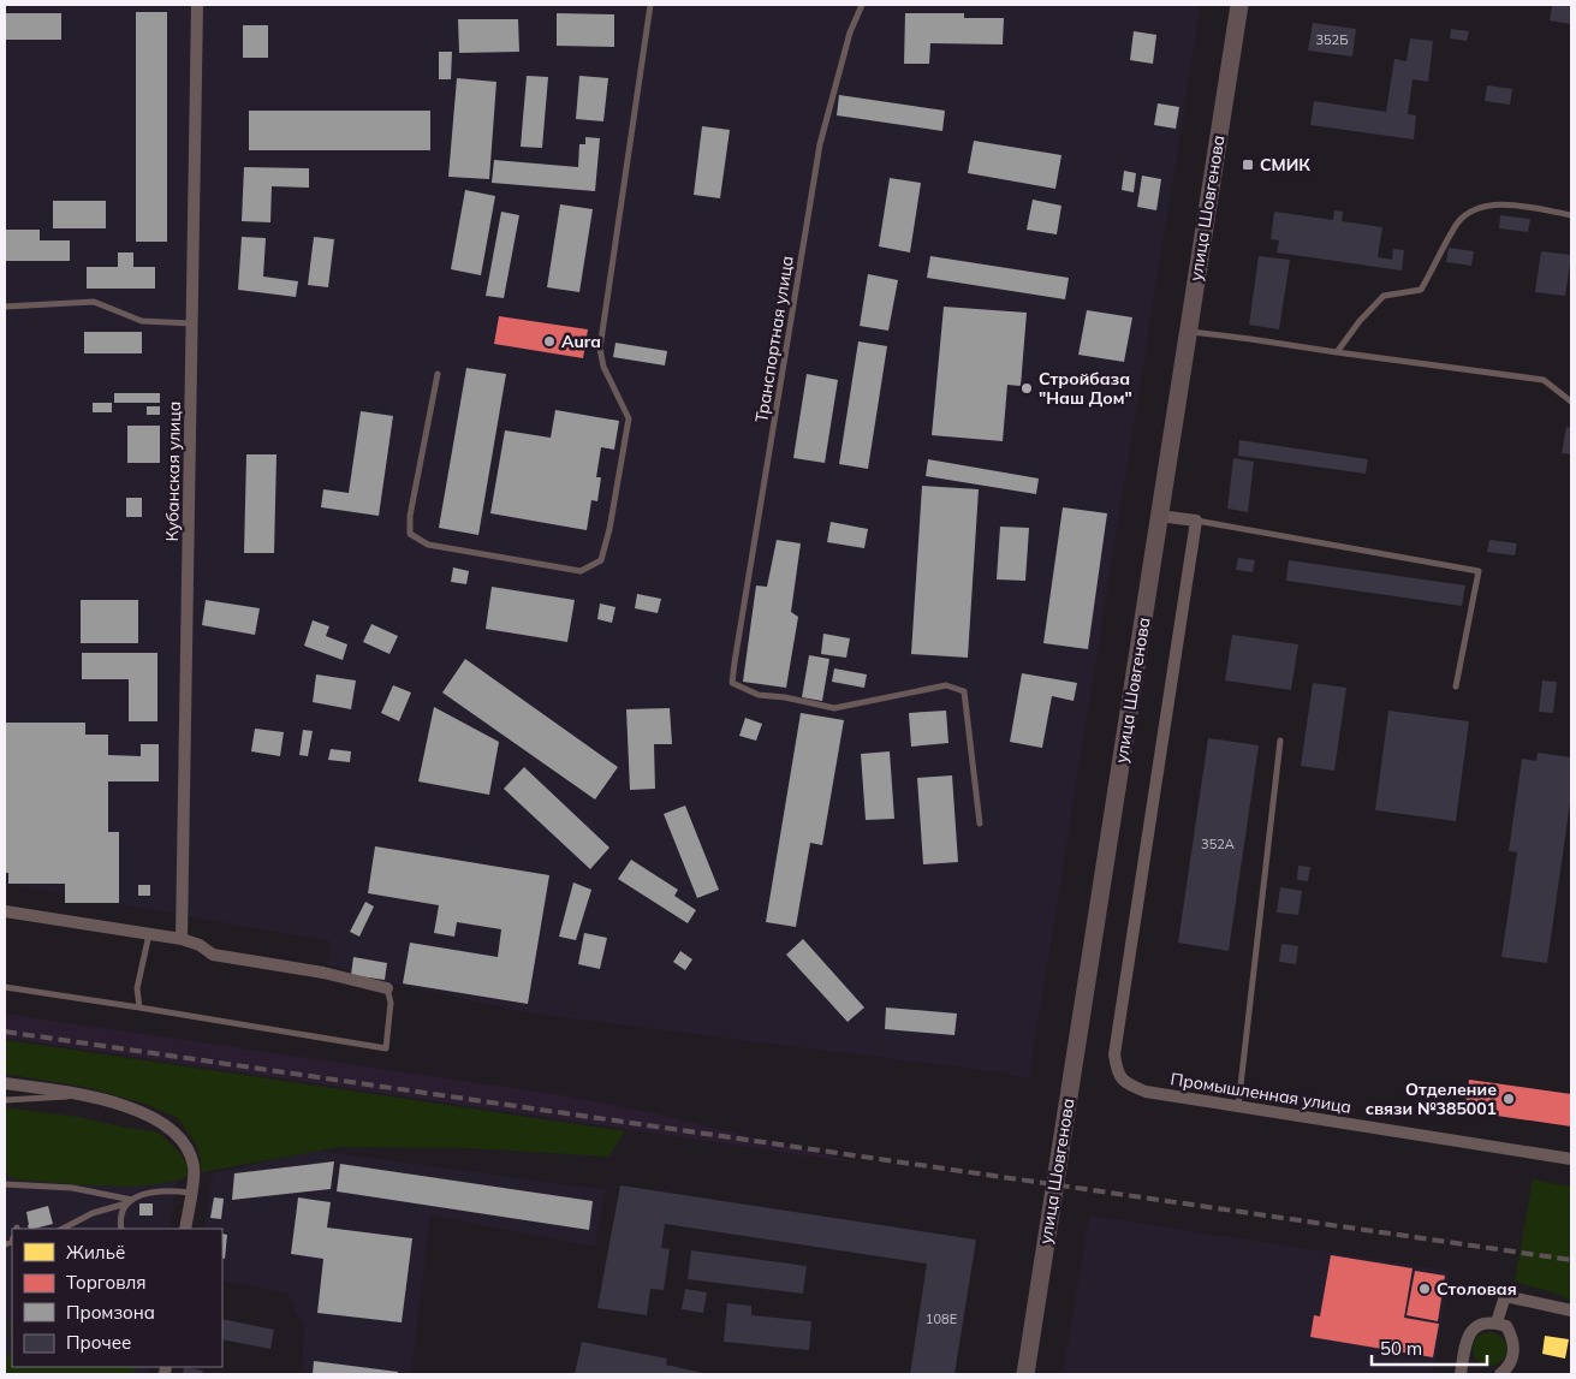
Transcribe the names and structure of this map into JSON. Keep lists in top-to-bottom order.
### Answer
{
  "streets": {
    "street": ["улица Шовгенова", "Кубанская улица", "Промышленная улица"],
    "lane": ["Транспортная улица"]
  },
  "places": {
    "transit": ["СМИК"],
    "other": [
      "Aura",
      "Стройбаза \"Наш Дом\"",
      "Отделение связи №385001",
      "Столовая"
    ]
  },
  "house_numbers": ["352Б", "352А", "108Е"],
  "legend": [
    "Жильё",
    "Торговля",
    "Промзона",
    "Прочее"
  ],
  "scale_bar": "50 m"
}
